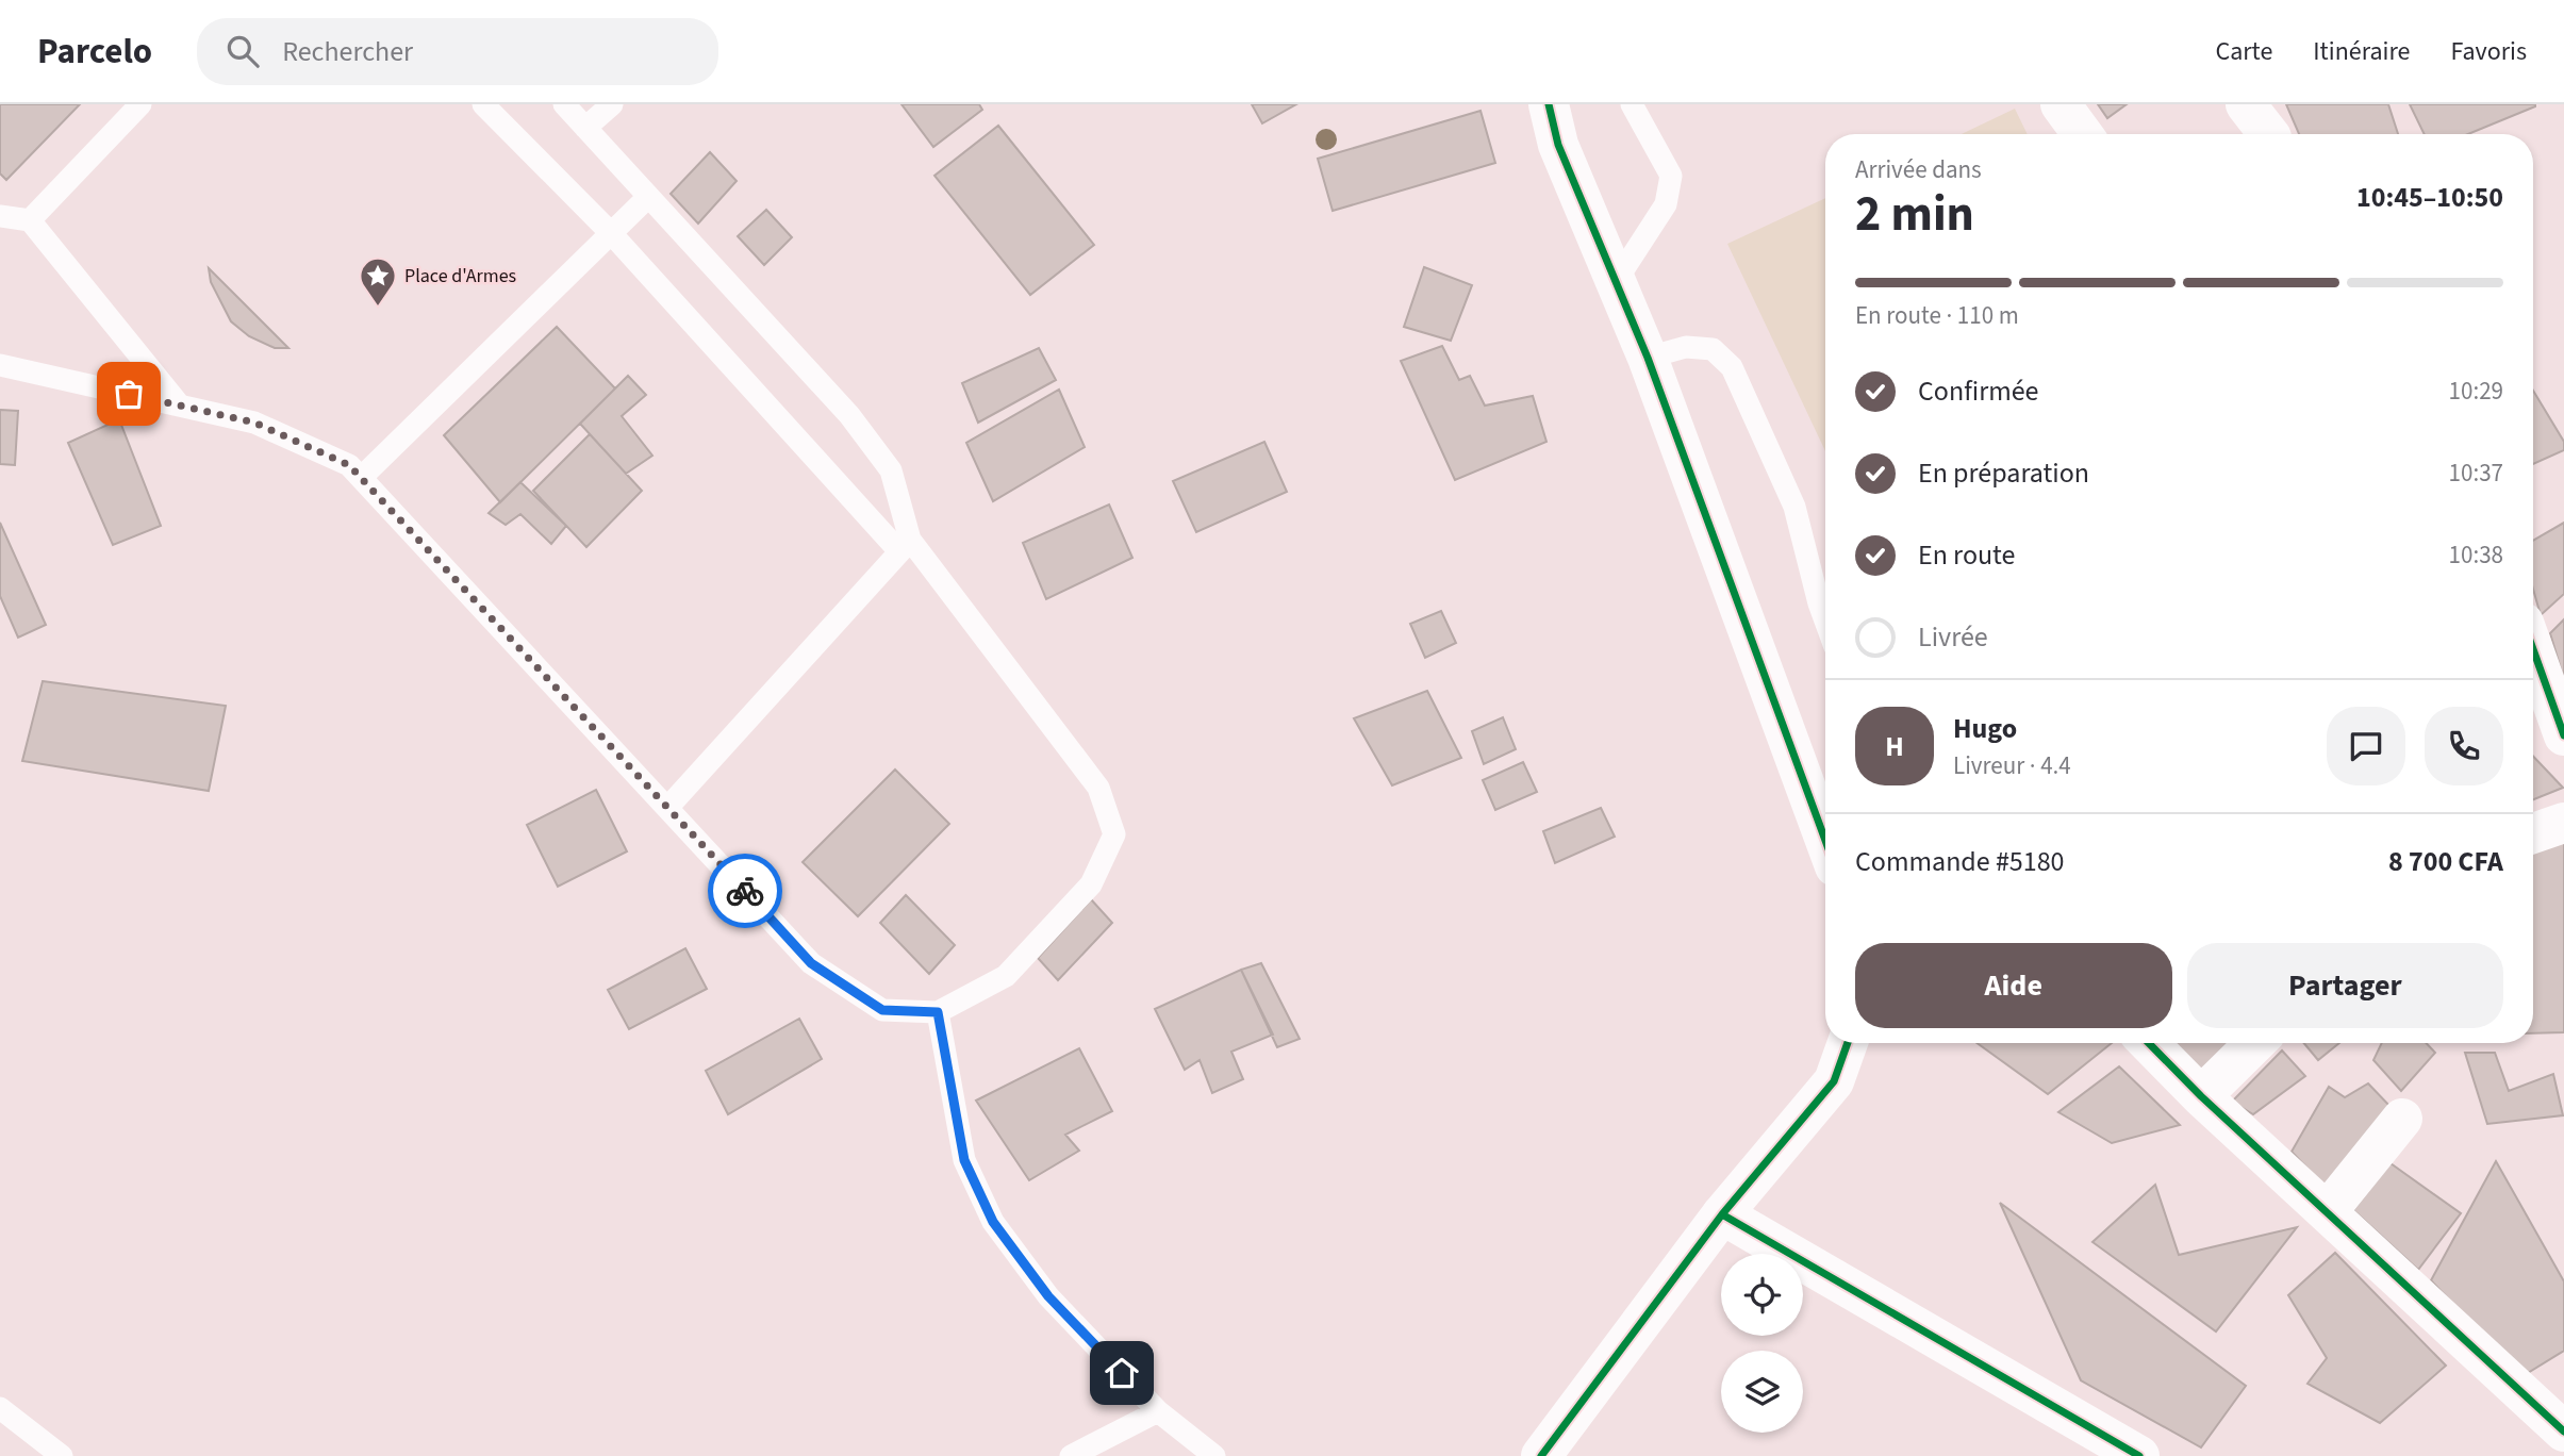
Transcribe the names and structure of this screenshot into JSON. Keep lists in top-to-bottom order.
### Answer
{
  "places": {
    "place": ["Place d'Armes"]
  },
  "page": {
    "header": "Parcelo",
    "search": "Rechercher",
    "nav": ["Carte", "Itinéraire", "Favoris"],
    "heading": ["2 min", "Arrivée dans", "10:45–10:50"],
    "panel": [
      "Hugo",
      "Livreur · 4.4",
      "Commande #5180",
      "8 700 CFA"
    ],
    "bar": "En route · 110 m",
    "list": [
      ["Confirmée", "10:29"],
      ["En préparation", "10:37"],
      ["En route", "10:38"],
      "Livrée"
    ],
    "round": "H",
    "buttons": ["Aide", "Partager"]
  }
}
